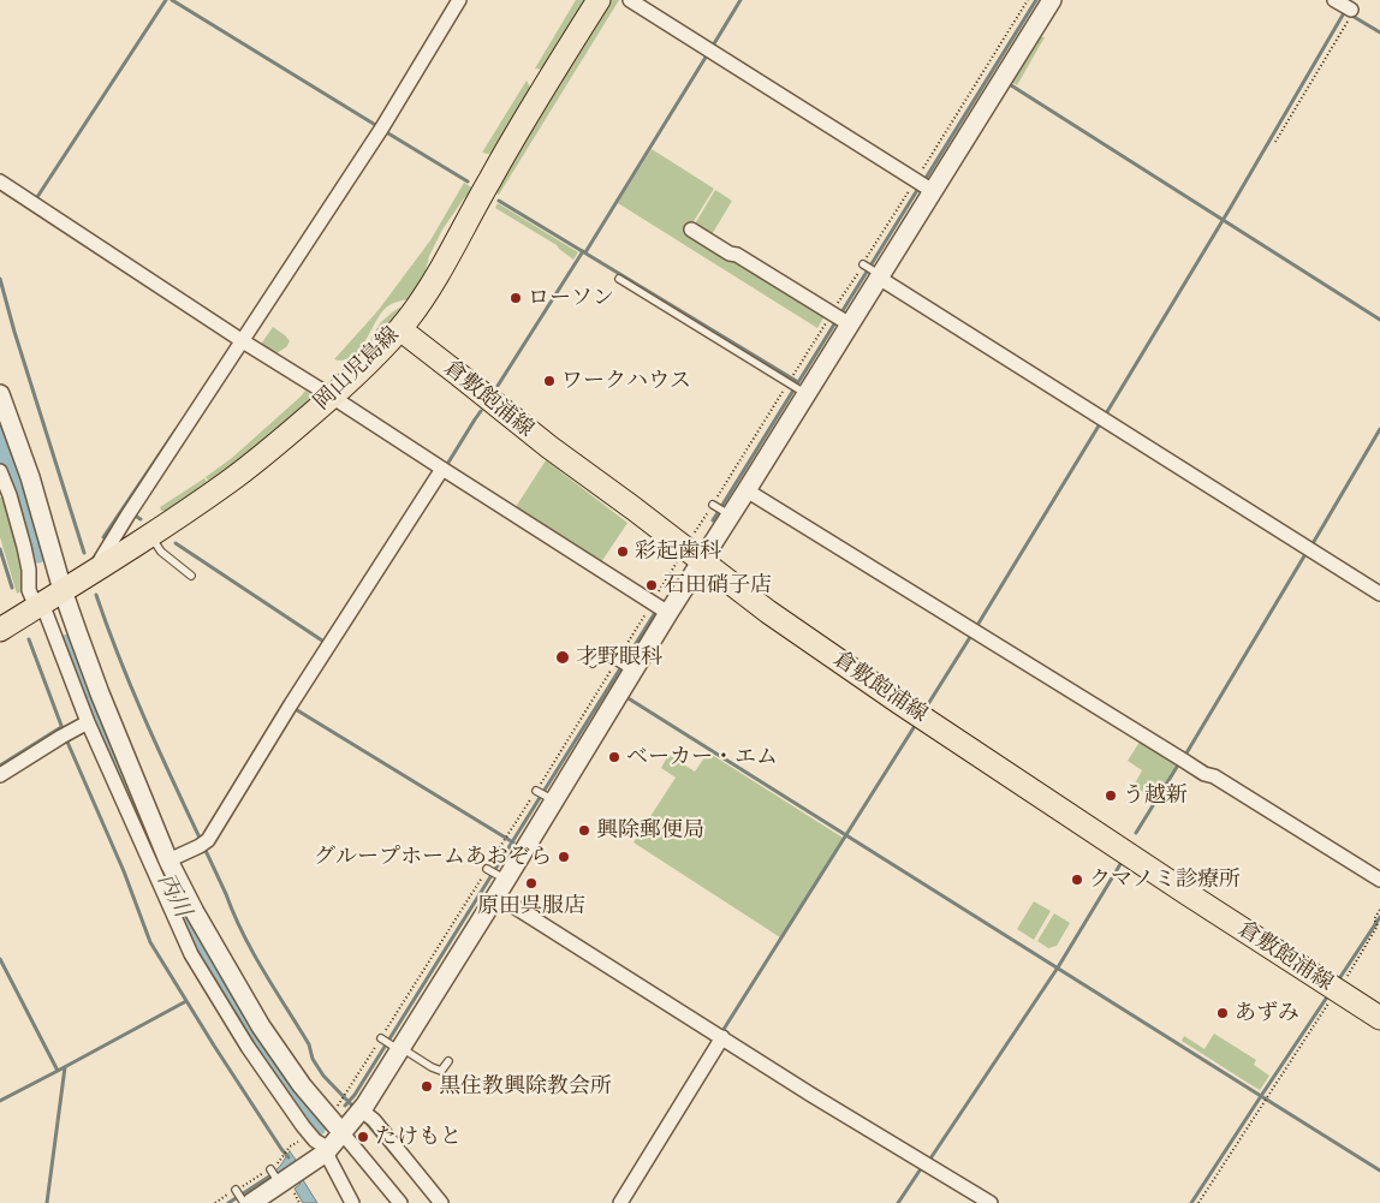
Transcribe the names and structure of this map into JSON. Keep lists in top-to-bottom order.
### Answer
{
  "streets": {
    "main road": ["岡山児島線", "倉敷飽浦線"]
  },
  "crossings": [
    ["岡山児島線", "倉敷飽浦線"]
  ],
  "water": ["丙川"],
  "places": [
    "ローソン",
    "ワークハウス",
    "彩起歯科",
    "石田硝子店",
    "才野眼科",
    "ベーカー・エム",
    "う越新",
    "興除郵便局",
    "グループホームあおぞら",
    "クマノミ診療所",
    "原田呉服店",
    "あずみ",
    "黒住教興除教会所",
    "たけもと"
  ]
}
